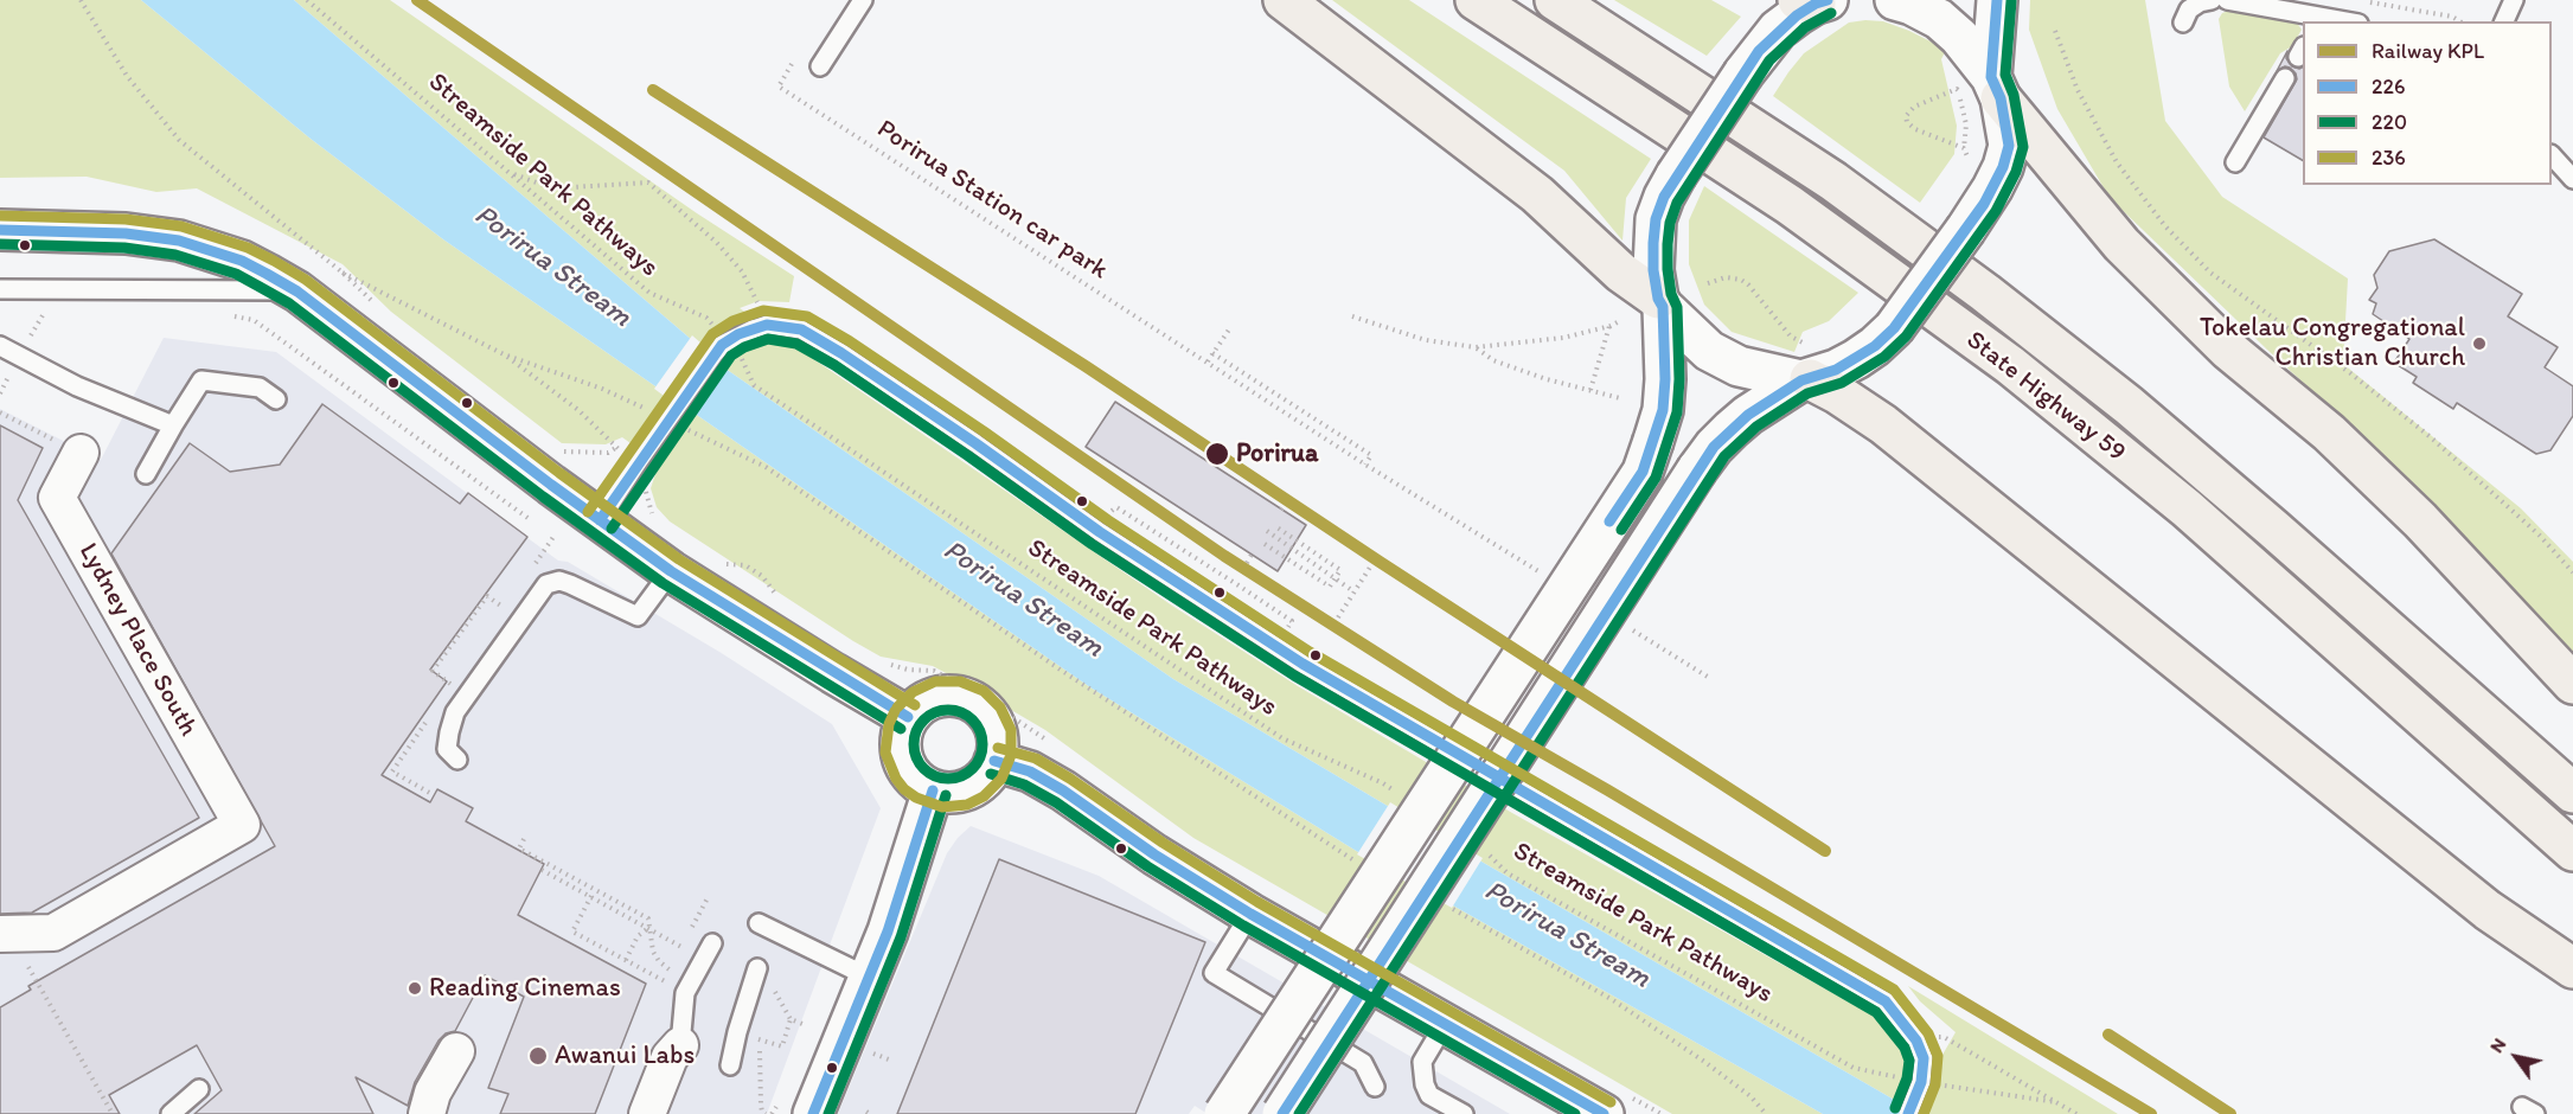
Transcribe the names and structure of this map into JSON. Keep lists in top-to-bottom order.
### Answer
{
  "streets": {
    "main road": ["State Highway 59"],
    "street": ["Lydney Place South"],
    "path": ["Streamside Park Pathways", "Porirua Station car park"]
  },
  "water": ["Porirua Stream"],
  "places": [
    "Tokelau Congregational Christian Church",
    "Porirua",
    "Reading Cinemas",
    "Awanui Labs"
  ],
  "lines": [
    "rail line KPL",
    "transit line 226",
    "transit line 220",
    "transit line 236"
  ],
  "legend": [
    "Railway KPL",
    "226",
    "220",
    "236"
  ],
  "north": "top left"
}
